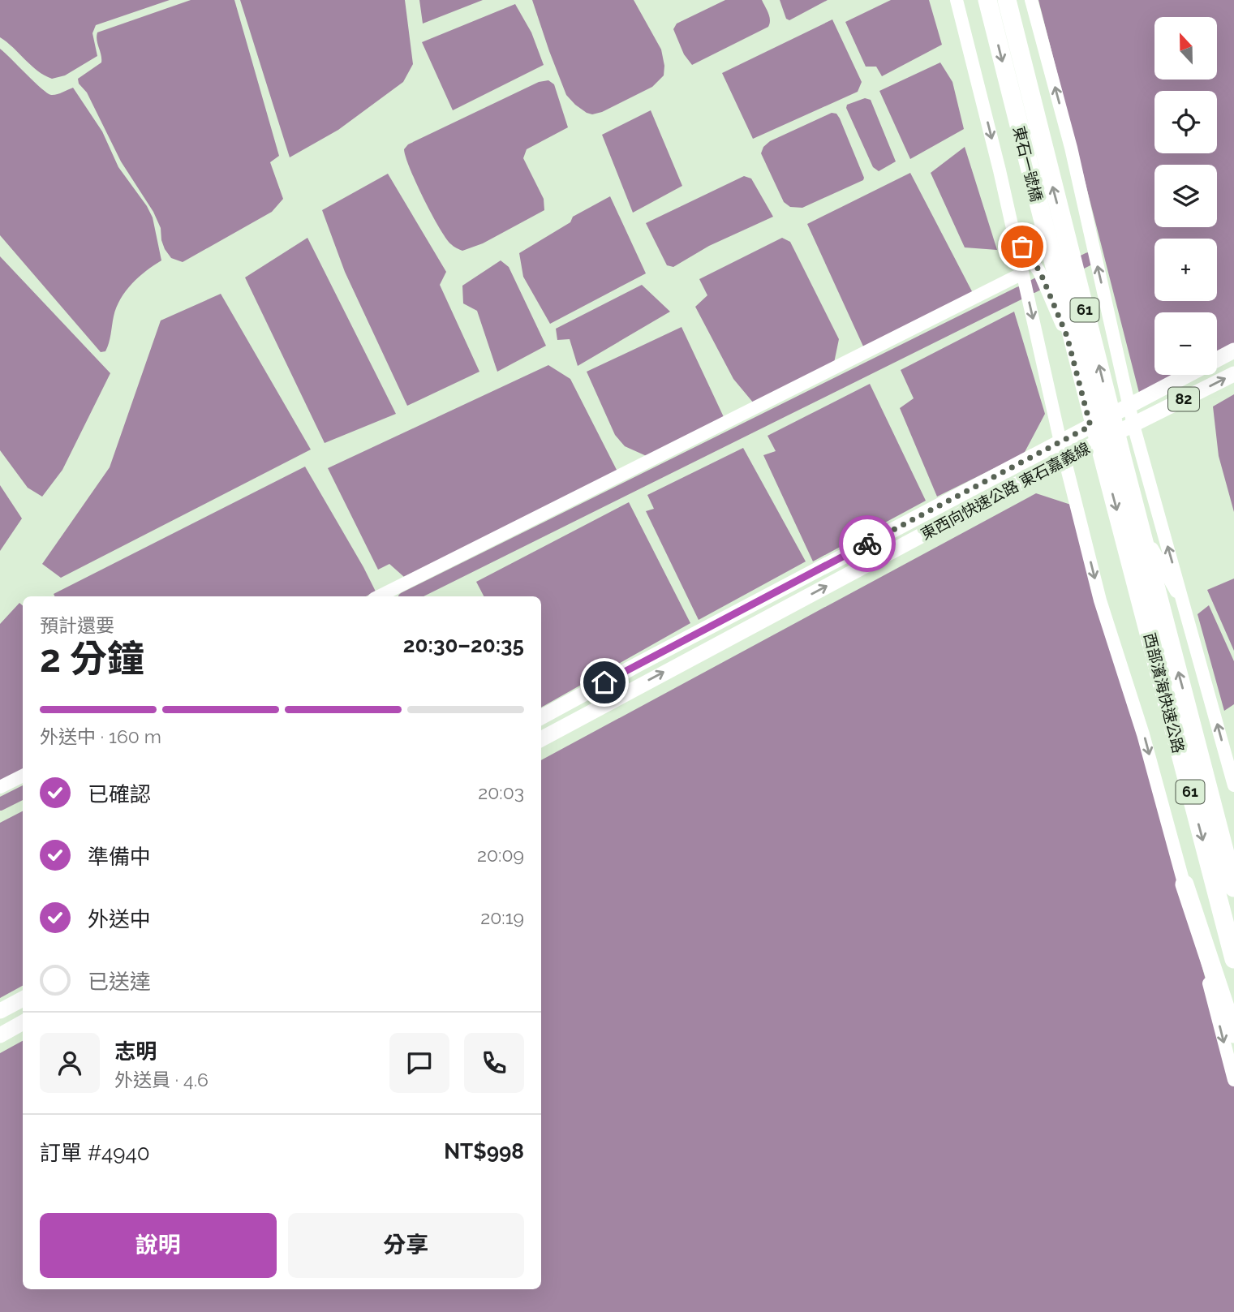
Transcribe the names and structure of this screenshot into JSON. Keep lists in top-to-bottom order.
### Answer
{
  "streets": {
    "highway": ["東石一號橋", "61", "西部濱海快速公路"],
    "main road": ["82", "東西向快速公路 東石嘉義線"]
  },
  "crossings": [
    ["東石一號橋", "西部濱海快速公路"]
  ],
  "north": "top",
  "page": {
    "map_buttons": ["+", "−"],
    "heading": ["2 分鐘", "預計還要", "20:30–20:35"],
    "panel": [
      "志明",
      "外送員 · 4.6",
      "訂單 #4940",
      "NT$998"
    ],
    "bar": "外送中 · 160 m",
    "list": [
      ["已確認", "20:03"],
      ["準備中", "20:09"],
      ["外送中", "20:19"],
      "已送達"
    ],
    "buttons": ["說明", "分享"]
  }
}
